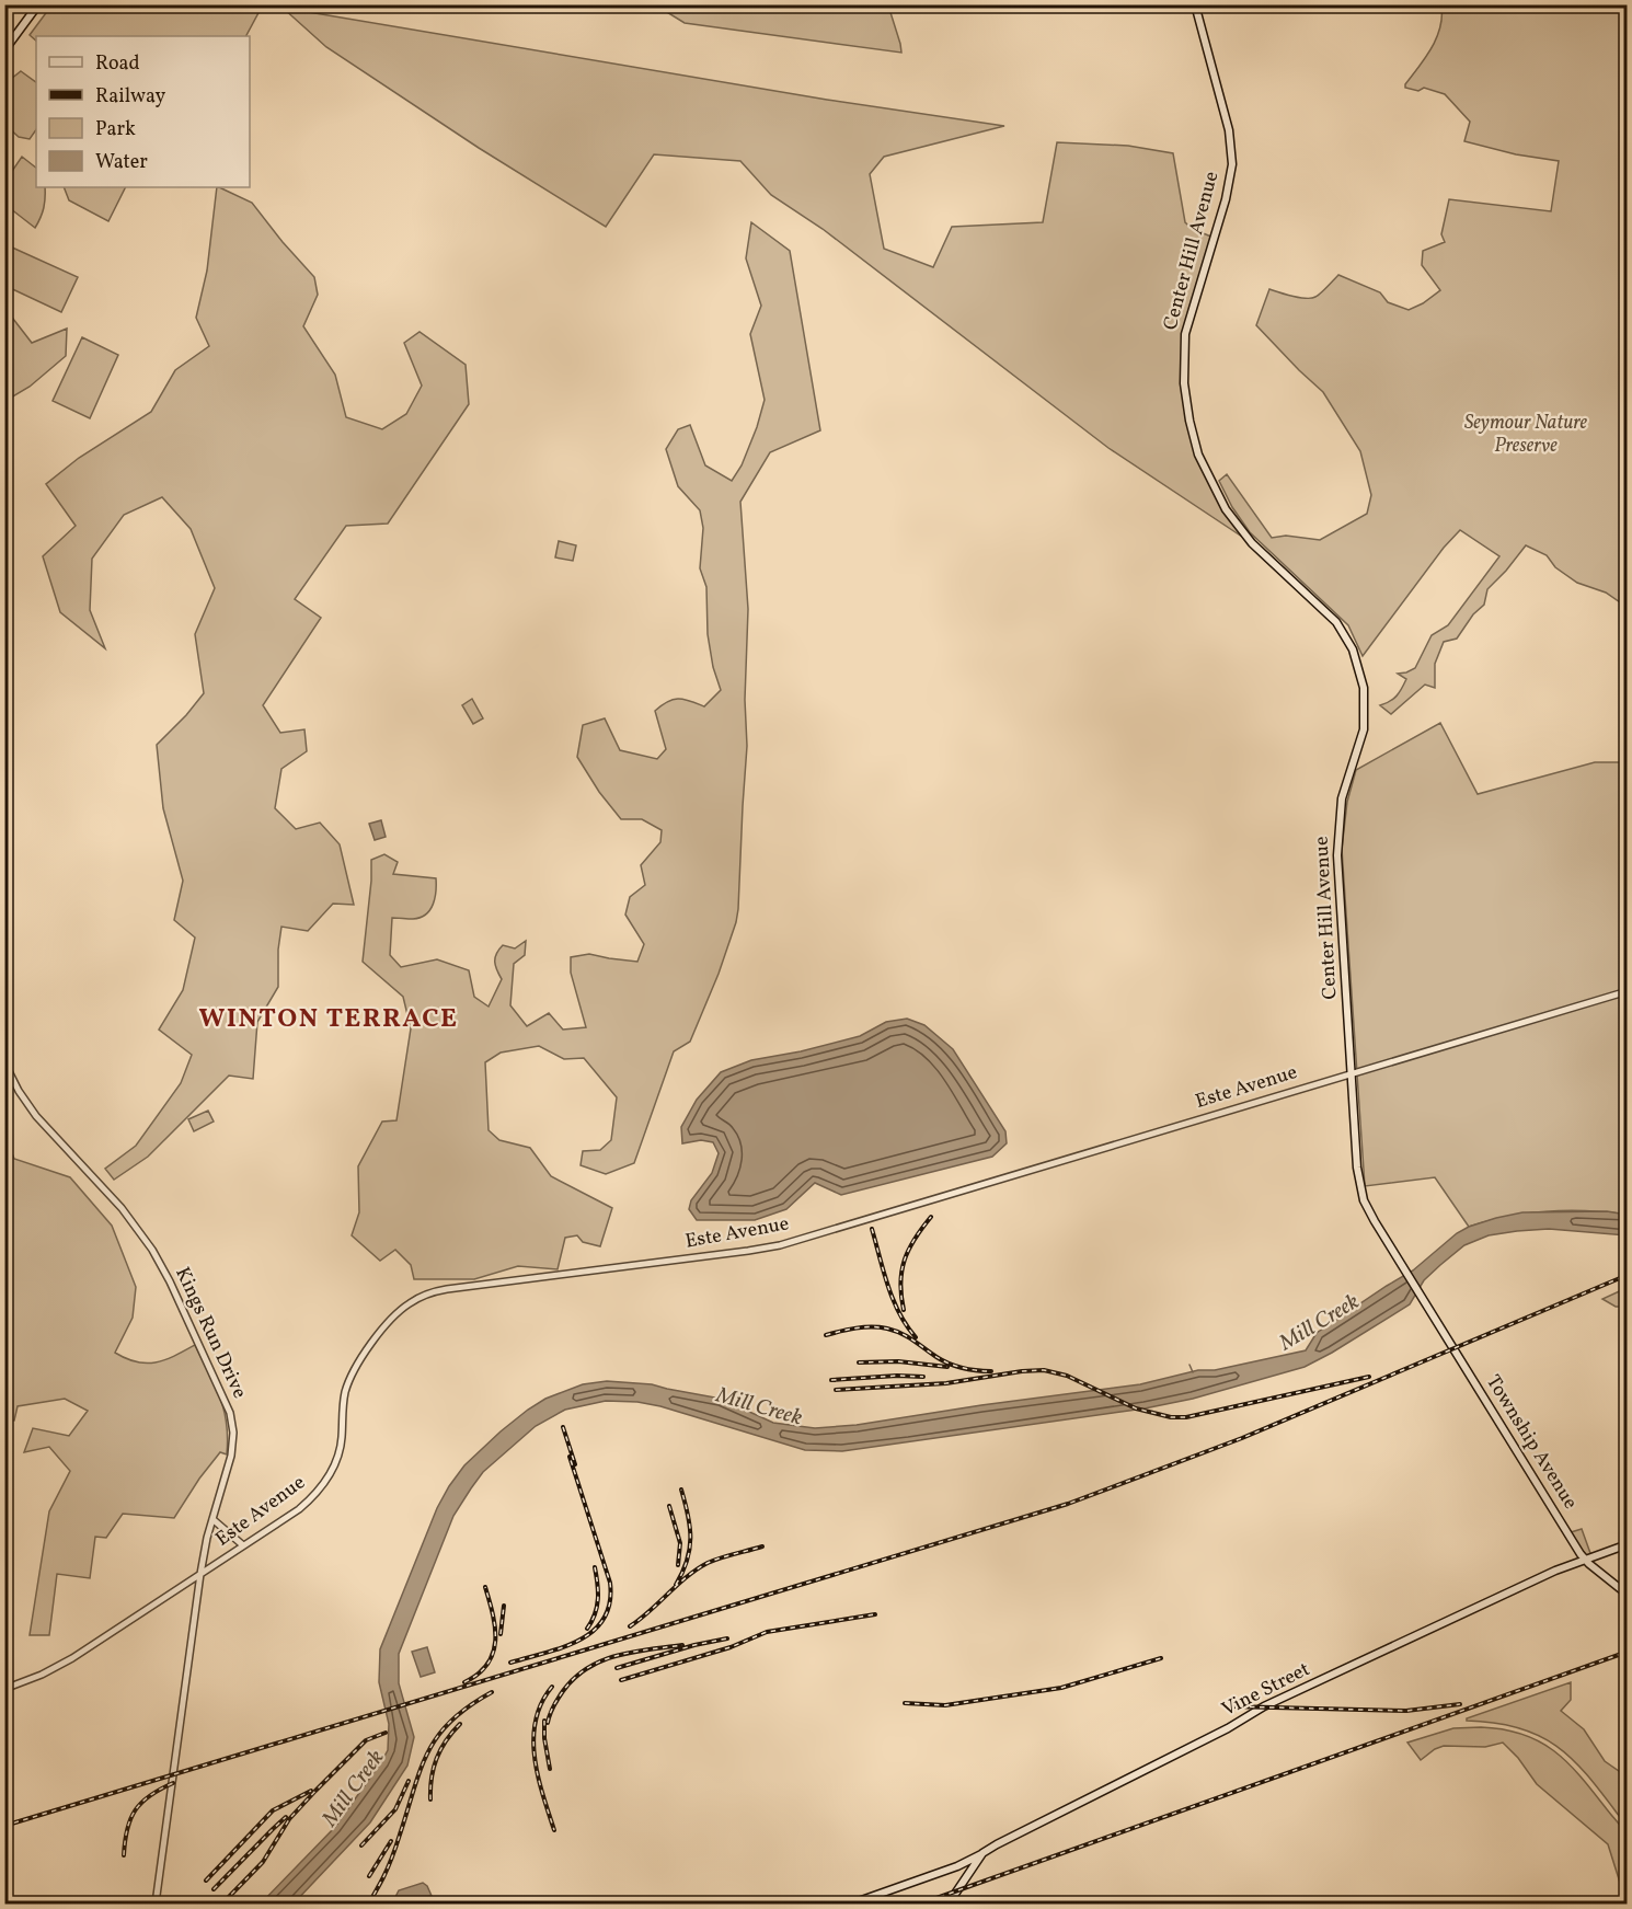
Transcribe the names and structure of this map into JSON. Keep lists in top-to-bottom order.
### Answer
{
  "streets": {
    "main road": ["Center Hill Avenue", "Township Avenue", "Vine Street"],
    "street": ["Este Avenue", "Kings Run Drive"]
  },
  "crossings": [
    ["Center Hill Avenue", "Este Avenue"],
    ["Center Hill Avenue", "Township Avenue"],
    ["Este Avenue", "Kings Run Drive"],
    ["Township Avenue", "Vine Street"]
  ],
  "districts": ["WINTON TERRACE"],
  "water": ["Mill Creek"],
  "parks": ["Seymour Nature Preserve"],
  "legend": [
    "Road",
    "Railway",
    "Park",
    "Water"
  ]
}
